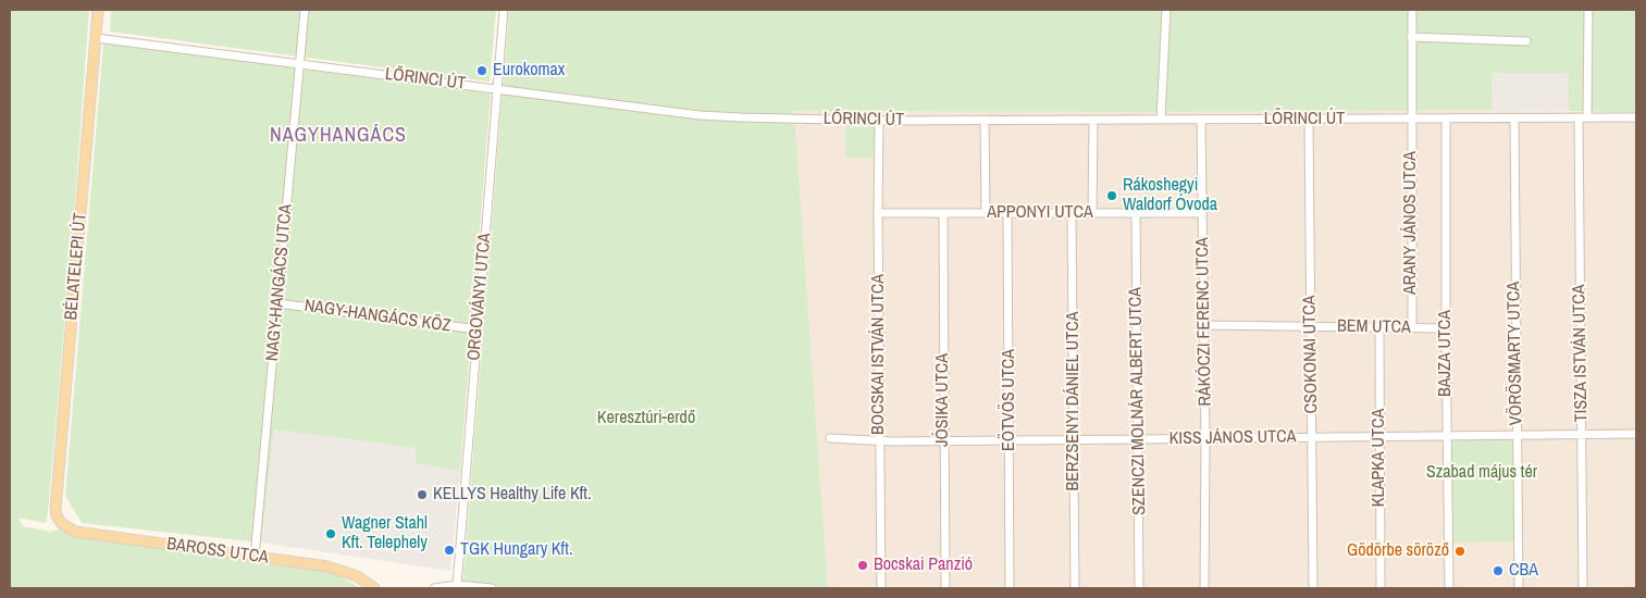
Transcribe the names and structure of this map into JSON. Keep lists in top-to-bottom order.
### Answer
{
  "streets": {
    "main road": ["BÉLATELEPI ÚT", "BAROSS UTCA"],
    "street": [
      "LŐRINCI ÚT",
      "APPONYI UTCA",
      "ARANY JÁNOS UTCA",
      "NAGY-HANGÁCS UTCA",
      "ORGOVÁNYI UTCA",
      "NAGY-HANGÁCS KÖZ",
      "RÁKÓCZI FERENC UTCA",
      "BEM UTCA",
      "BAJZA UTCA",
      "VÖRÖSMARTY UTCA",
      "TISZA ISTVÁN UTCA",
      "BOCSKAI ISTVÁN UTCA",
      "CSOKONAI UTCA",
      "JÓSIKA UTCA",
      "EÖTVÖS UTCA",
      "BERZSENYI DÁNIEL UTCA",
      "SZENCZI MOLNÁR ALBERT UTCA",
      "KISS JÁNOS UTCA",
      "KLAPKA UTCA"
    ]
  },
  "crossings": [
    ["LŐRINCI ÚT", "ARANY JÁNOS UTCA"],
    ["LŐRINCI ÚT", "BÉLATELEPI ÚT"],
    ["LŐRINCI ÚT", "NAGY-HANGÁCS UTCA"],
    ["LŐRINCI ÚT", "ORGOVÁNYI UTCA"],
    ["LŐRINCI ÚT", "RÁKÓCZI FERENC UTCA"],
    ["LŐRINCI ÚT", "BAJZA UTCA"],
    ["LŐRINCI ÚT", "VÖRÖSMARTY UTCA"],
    ["LŐRINCI ÚT", "TISZA ISTVÁN UTCA"],
    ["LŐRINCI ÚT", "BOCSKAI ISTVÁN UTCA"],
    ["LŐRINCI ÚT", "CSOKONAI UTCA"],
    ["APPONYI UTCA", "RÁKÓCZI FERENC UTCA"],
    ["APPONYI UTCA", "BOCSKAI ISTVÁN UTCA"],
    ["APPONYI UTCA", "JÓSIKA UTCA"],
    ["APPONYI UTCA", "EÖTVÖS UTCA"],
    ["APPONYI UTCA", "BERZSENYI DÁNIEL UTCA"],
    ["APPONYI UTCA", "SZENCZI MOLNÁR ALBERT UTCA"],
    ["ARANY JÁNOS UTCA", "BEM UTCA"],
    ["BÉLATELEPI ÚT", "BAROSS UTCA"],
    ["NAGY-HANGÁCS UTCA", "NAGY-HANGÁCS KÖZ"],
    ["NAGY-HANGÁCS UTCA", "BAROSS UTCA"],
    ["ORGOVÁNYI UTCA", "NAGY-HANGÁCS KÖZ"],
    ["RÁKÓCZI FERENC UTCA", "BEM UTCA"],
    ["RÁKÓCZI FERENC UTCA", "KISS JÁNOS UTCA"],
    ["BEM UTCA", "BAJZA UTCA"],
    ["BEM UTCA", "CSOKONAI UTCA"],
    ["BEM UTCA", "KLAPKA UTCA"],
    ["BAJZA UTCA", "KISS JÁNOS UTCA"],
    ["VÖRÖSMARTY UTCA", "KISS JÁNOS UTCA"],
    ["TISZA ISTVÁN UTCA", "KISS JÁNOS UTCA"],
    ["BOCSKAI ISTVÁN UTCA", "KISS JÁNOS UTCA"],
    ["CSOKONAI UTCA", "KISS JÁNOS UTCA"],
    ["JÓSIKA UTCA", "KISS JÁNOS UTCA"],
    ["EÖTVÖS UTCA", "KISS JÁNOS UTCA"],
    ["BERZSENYI DÁNIEL UTCA", "KISS JÁNOS UTCA"],
    ["SZENCZI MOLNÁR ALBERT UTCA", "KISS JÁNOS UTCA"],
    ["KISS JÁNOS UTCA", "KLAPKA UTCA"]
  ],
  "districts": ["NAGYHANGÁCS"],
  "parks": ["Keresztúri-erdő", "Szabad május tér"],
  "places": [
    "Eurokomax",
    "Rákoshegyi Waldorf Óvoda",
    "KELLYS Healthy Life Kft.",
    "Wagner Stahl Kft. Telephely",
    "TGK Hungary Kft.",
    "Gödörbe söröző",
    "Bocskai Panzió",
    "CBA"
  ]
}
